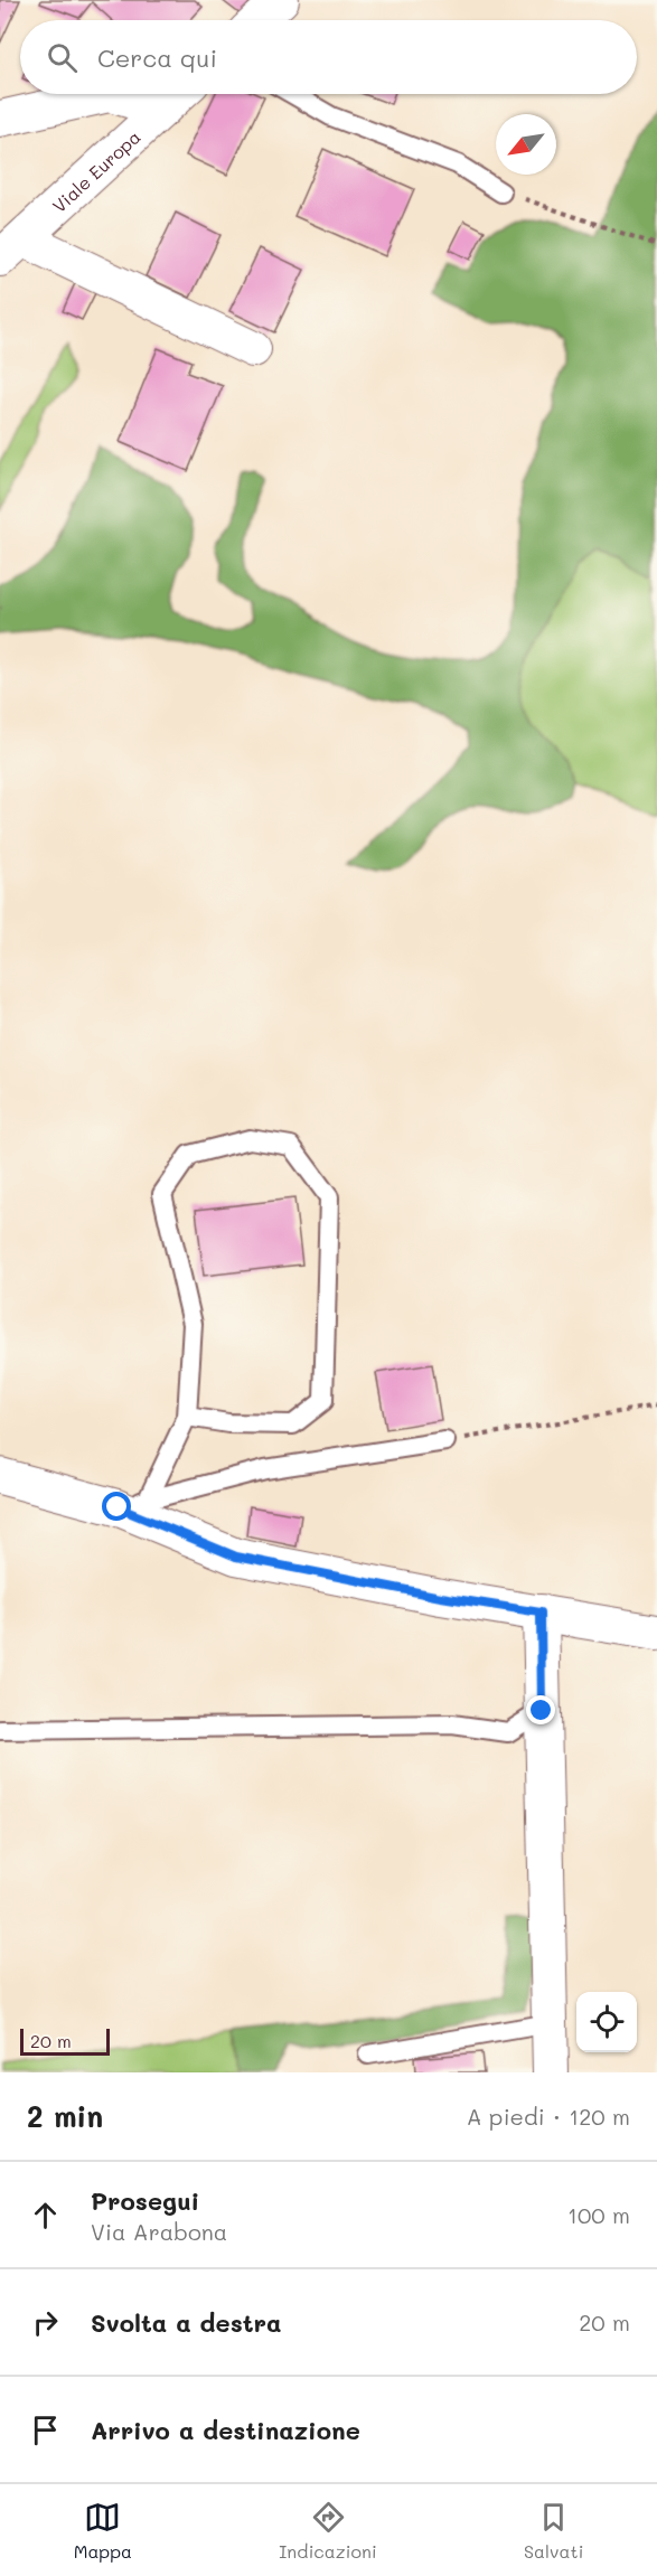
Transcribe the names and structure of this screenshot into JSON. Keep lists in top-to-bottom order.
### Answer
{
  "streets": {
    "street": ["Viale Europa"]
  },
  "scale_bar": "20 m",
  "north": "bottom left",
  "page": {
    "search": "Cerca qui",
    "scale": "20 m",
    "heading": ["2 min", "A piedi · 120 m"],
    "list": [
      ["Prosegui", "Via Arabona", "100 m"],
      ["Svolta a destra", "20 m"],
      "Arrivo a destinazione"
    ],
    "nav": ["Mappa", "Indicazioni", "Salvati"]
  }
}
